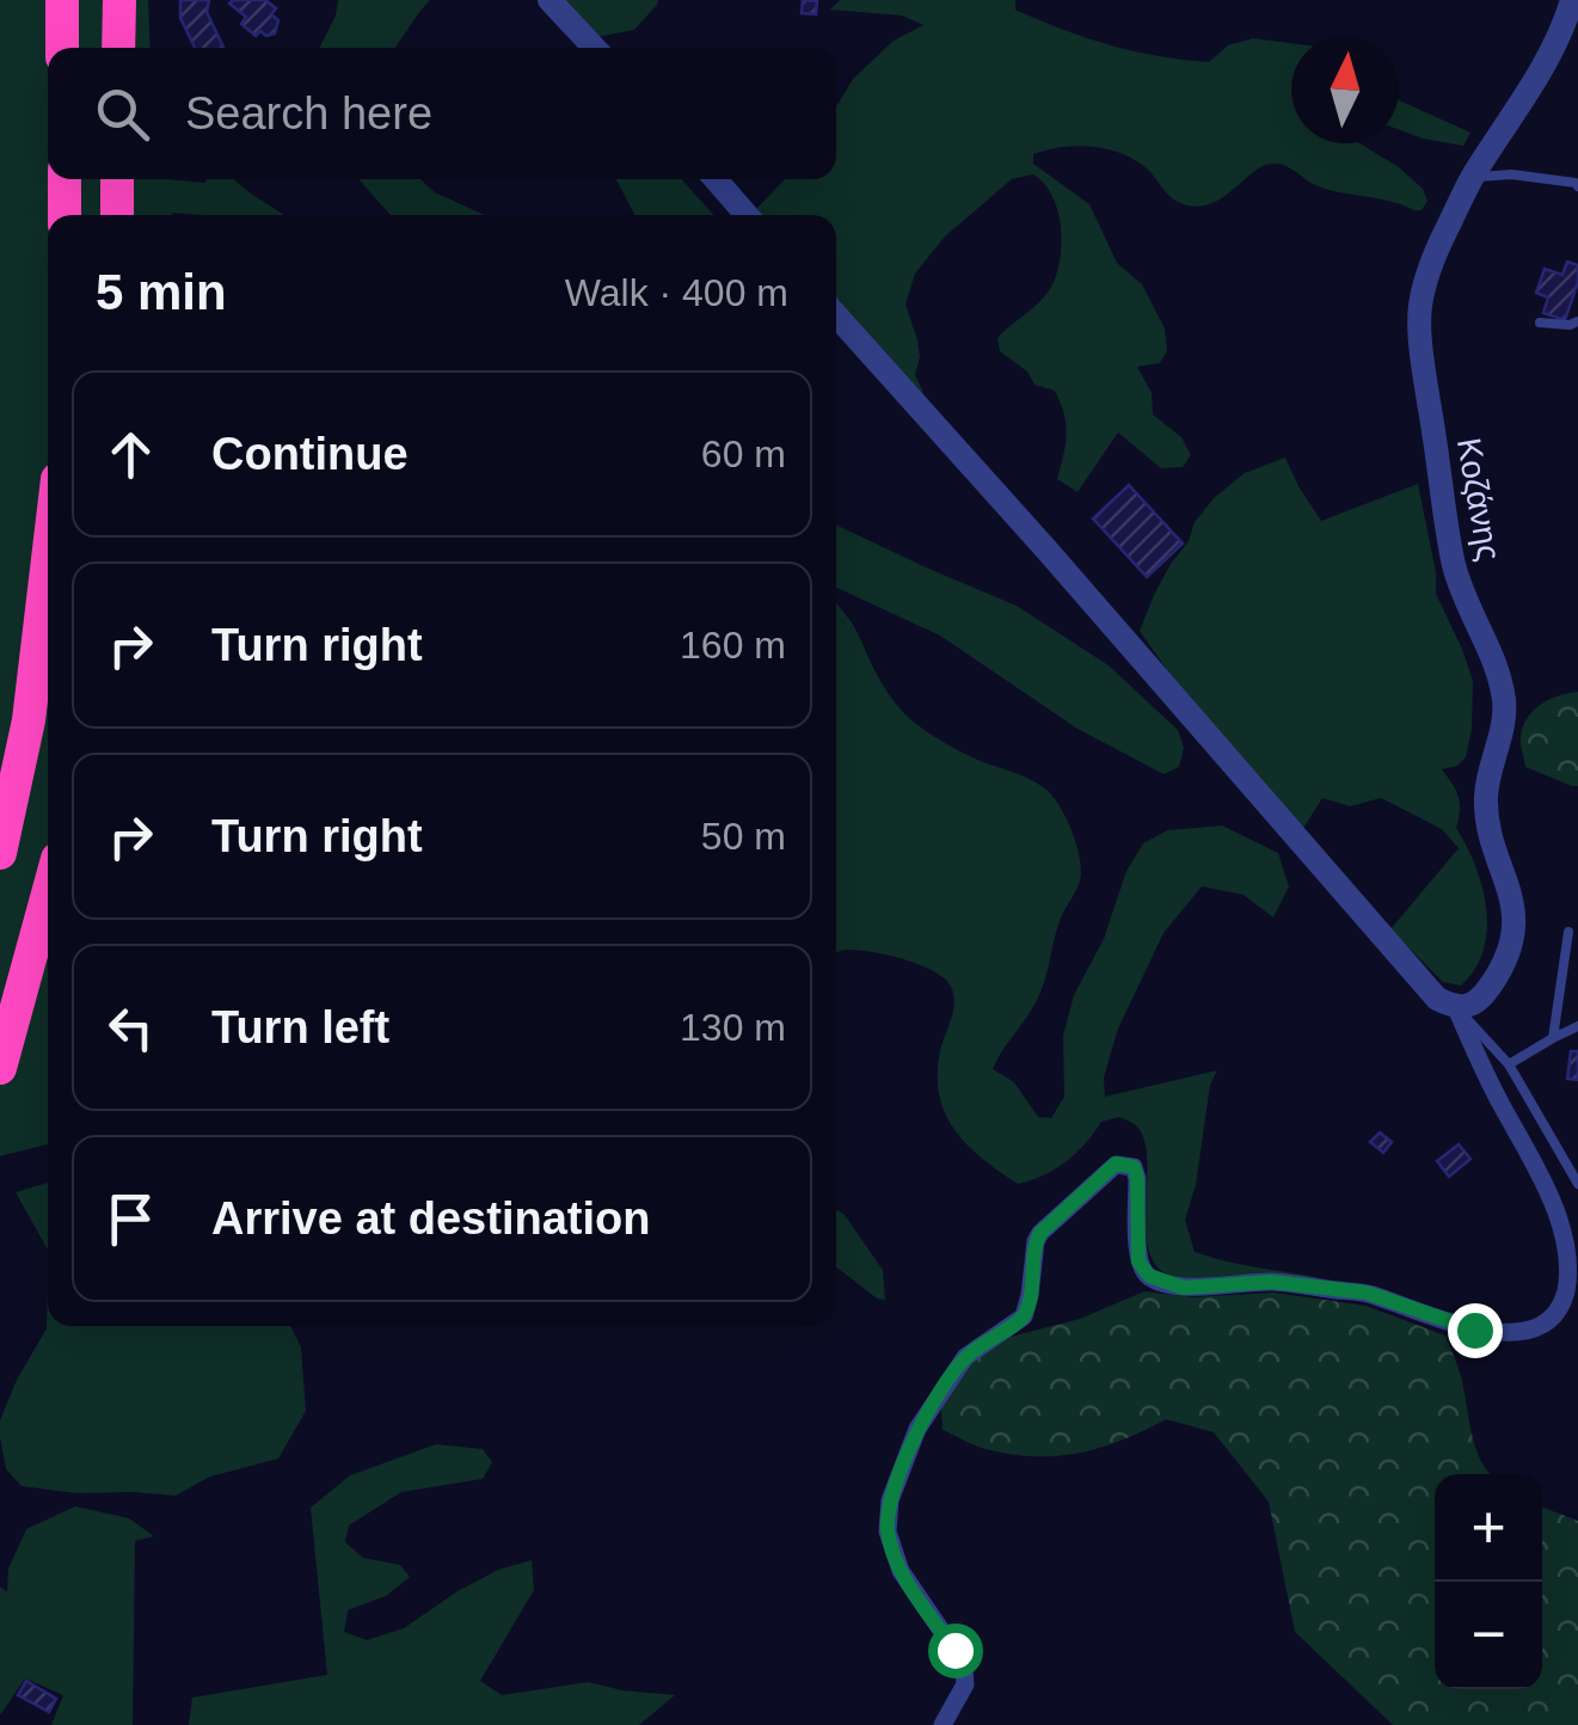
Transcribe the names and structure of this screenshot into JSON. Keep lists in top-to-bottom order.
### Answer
{
  "streets": {
    "street": ["Κοζάνης"]
  },
  "north": "top",
  "page": {
    "search": "Search here",
    "heading": ["5 min", "Walk · 400 m"],
    "list": [
      ["Continue", "60 m"],
      ["Turn right", "160 m"],
      ["Turn right", "50 m"],
      ["Turn left", "130 m"],
      "Arrive at destination"
    ],
    "map_buttons": ["+", "−"]
  }
}
